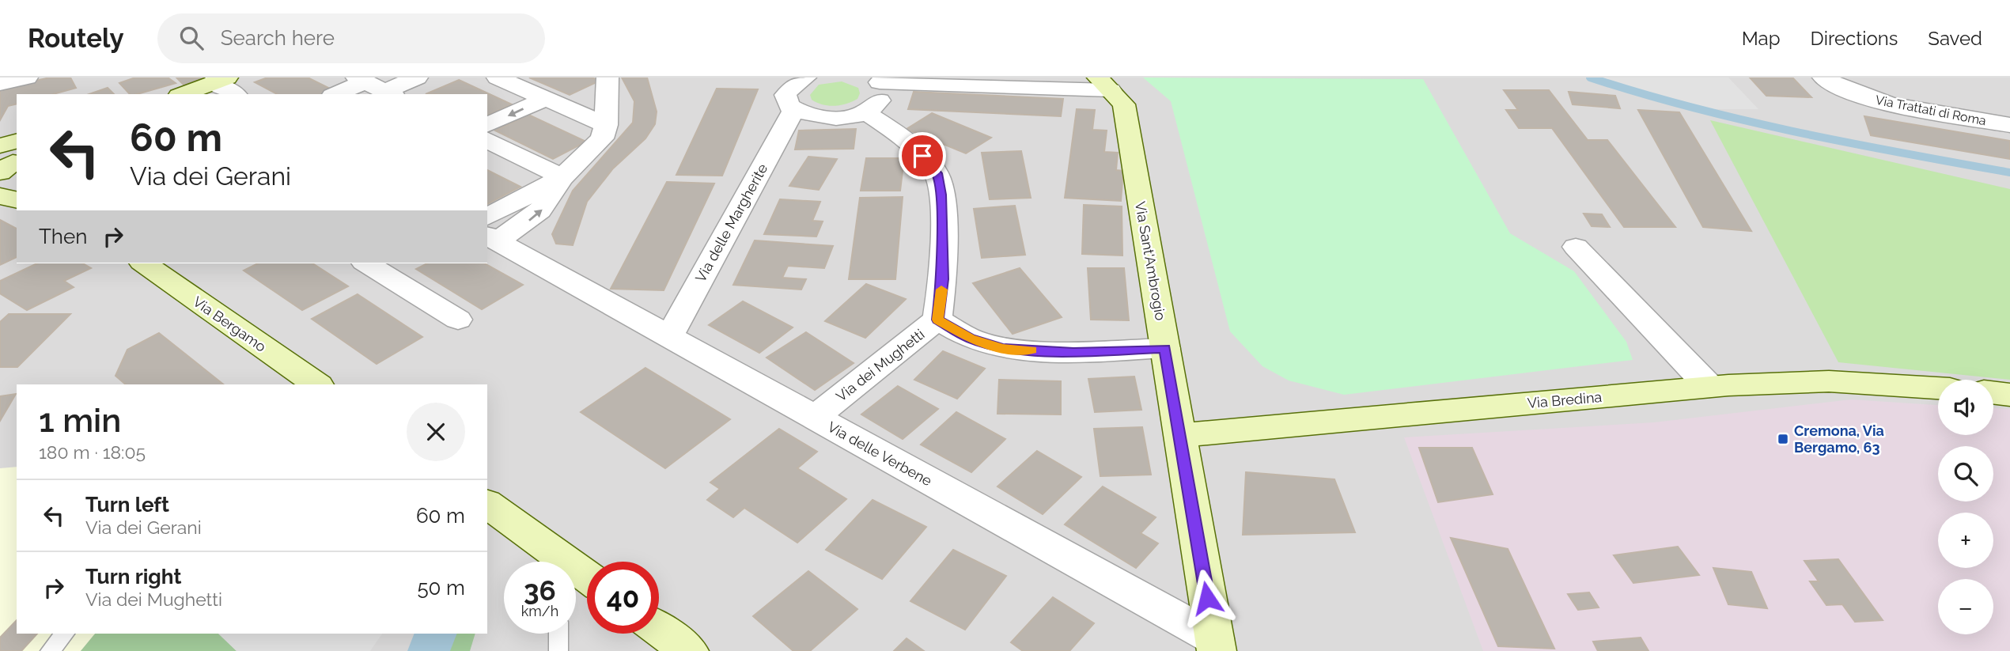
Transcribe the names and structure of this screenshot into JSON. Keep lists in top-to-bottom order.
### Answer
{
  "streets": {
    "street": [
      "Via Trattati di Roma",
      "Via delle Margherite",
      "Via Sant'Ambrogio",
      "Via Bergamo",
      "Via dei Mughetti",
      "Via Bredina",
      "Via delle Verbene"
    ]
  },
  "crossings": [
    ["Via delle Margherite", "Via delle Verbene"],
    ["Via Sant'Ambrogio", "Via Bredina"],
    ["Via Sant'Ambrogio", "Via delle Verbene"],
    ["Via dei Mughetti", "Via delle Verbene"]
  ],
  "places": {
    "transit": ["Cremona, Via Bergamo, 63"]
  },
  "page": {
    "header": "Routely",
    "search": "Search here",
    "nav": ["Map", "Directions", "Saved"],
    "turn": ["60 m", "Via dei Gerani"],
    "then": "Then",
    "map_buttons": ["+", "−"],
    "heading": ["1 min", "180 m · 18:05"],
    "list": [
      {
        "name": "Turn left",
        "note": "Via dei Gerani",
        "value": "60 m"
      },
      {
        "name": "Turn right",
        "note": "Via dei Mughetti",
        "value": "50 m"
      }
    ],
    "speed": "36 km/h",
    "limit": "40"
  }
}
